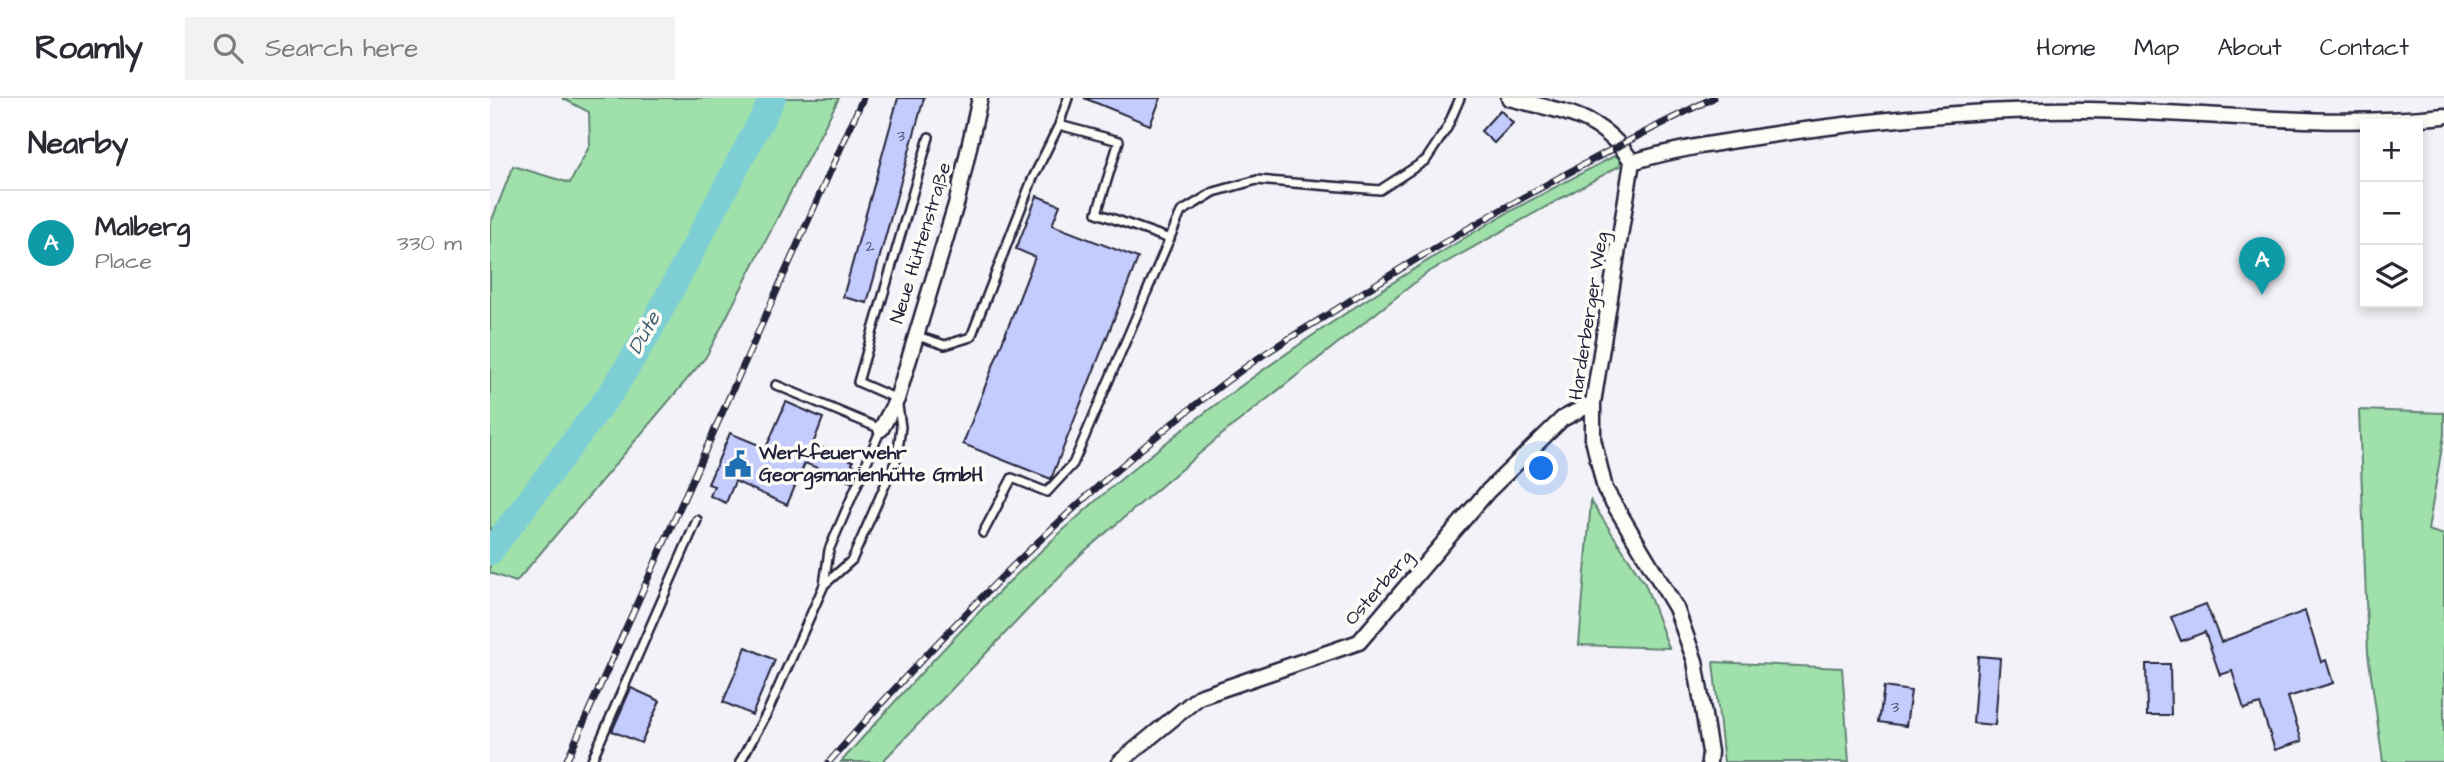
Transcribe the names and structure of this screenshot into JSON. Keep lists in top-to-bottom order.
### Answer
{
  "streets": {
    "street": ["Neue Hüttenstraße", "Harderberger Weg", "Osterberg"]
  },
  "crossings": [
    ["Harderberger Weg", "Osterberg"]
  ],
  "water": ["Düte"],
  "places": {
    "public building": ["Werkfeuerwehr Georgsmarienhütte GmbH"]
  },
  "house_numbers": ["3", "2", "3"],
  "page": {
    "header": "Roamly",
    "search": "Search here",
    "nav": [
      "Home",
      "Map",
      "About",
      "Contact"
    ],
    "heading": "Nearby",
    "map_buttons": ["+", "−"],
    "list": [
      {
        "mark": "A",
        "name": "Malberg",
        "note": "Place",
        "value": "330 m"
      }
    ],
    "pins": "A"
  }
}
